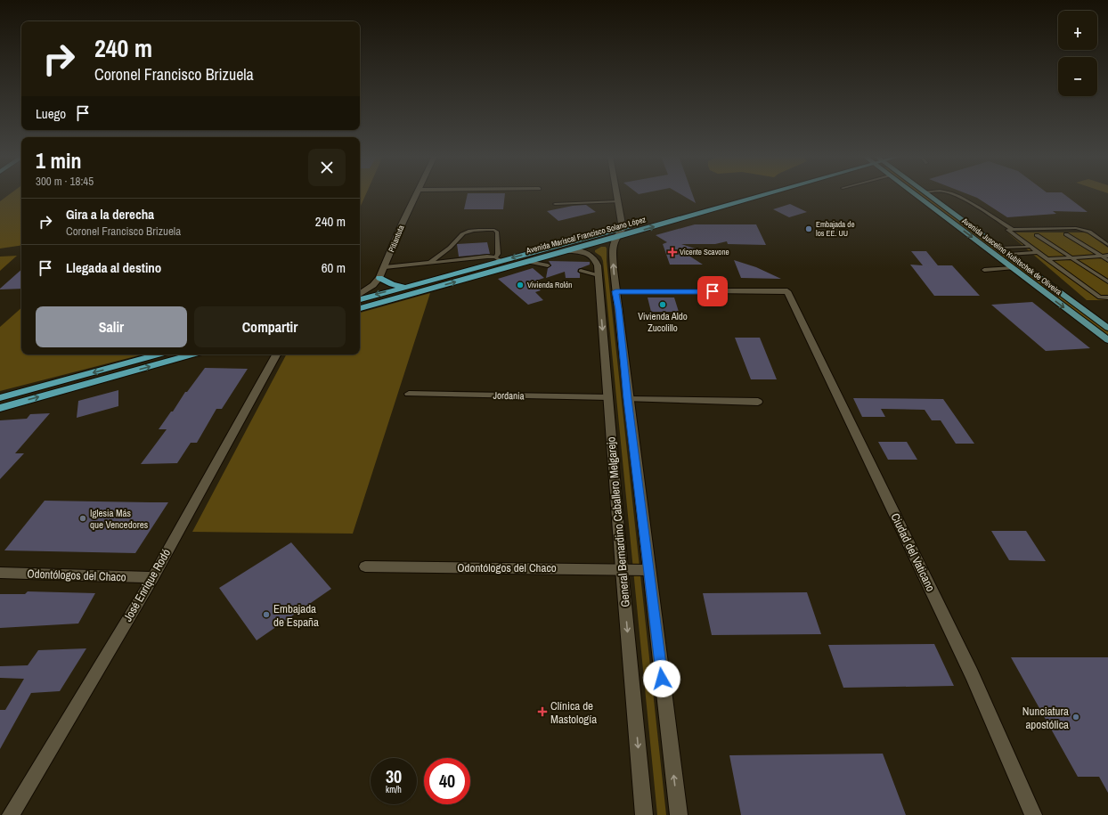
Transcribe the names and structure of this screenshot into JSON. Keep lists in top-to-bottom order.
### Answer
{
  "streets": {
    "highway": ["Avenida Mariscal Francisco Solano López"],
    "main road": ["Avenida Juscelino Kubitschek de Oliveira"],
    "street": [
      "Pitiantuta",
      "Jordania",
      "General Bernardino Caballero Melgarejo",
      "Ciudad del Vaticano",
      "Odontólogos del Chaco",
      "José Enrique Rodó"
    ]
  },
  "crossings": [
    ["Avenida Mariscal Francisco Solano López", "General Bernardino Caballero Melgarejo"],
    ["Jordania", "General Bernardino Caballero Melgarejo"],
    ["General Bernardino Caballero Melgarejo", "Odontólogos del Chaco"],
    ["Odontólogos del Chaco", "José Enrique Rodó"]
  ],
  "places": {
    "other": [
      "Embajada de los EE. UU",
      "Vivienda Rolón",
      "Vivienda Aldo Zucolillo",
      "Iglesia Más que Vencedores",
      "Embajada de España",
      "Nunciatura apostólica"
    ],
    "health": ["Vicente Scavone", "Clínica de Mastología"]
  },
  "page": {
    "map_buttons": ["+", "−"],
    "turn": ["240 m", "Coronel Francisco Brizuela"],
    "then": "Luego",
    "heading": ["1 min", "300 m · 18:45"],
    "list": [
      {
        "name": "Gira a la derecha",
        "note": "Coronel Francisco Brizuela",
        "value": "240 m"
      },
      {
        "name": "Llegada al destino",
        "value": "60 m"
      }
    ],
    "buttons": ["Salir", "Compartir"],
    "speed": "30 km/h",
    "limit": "40"
  }
}
